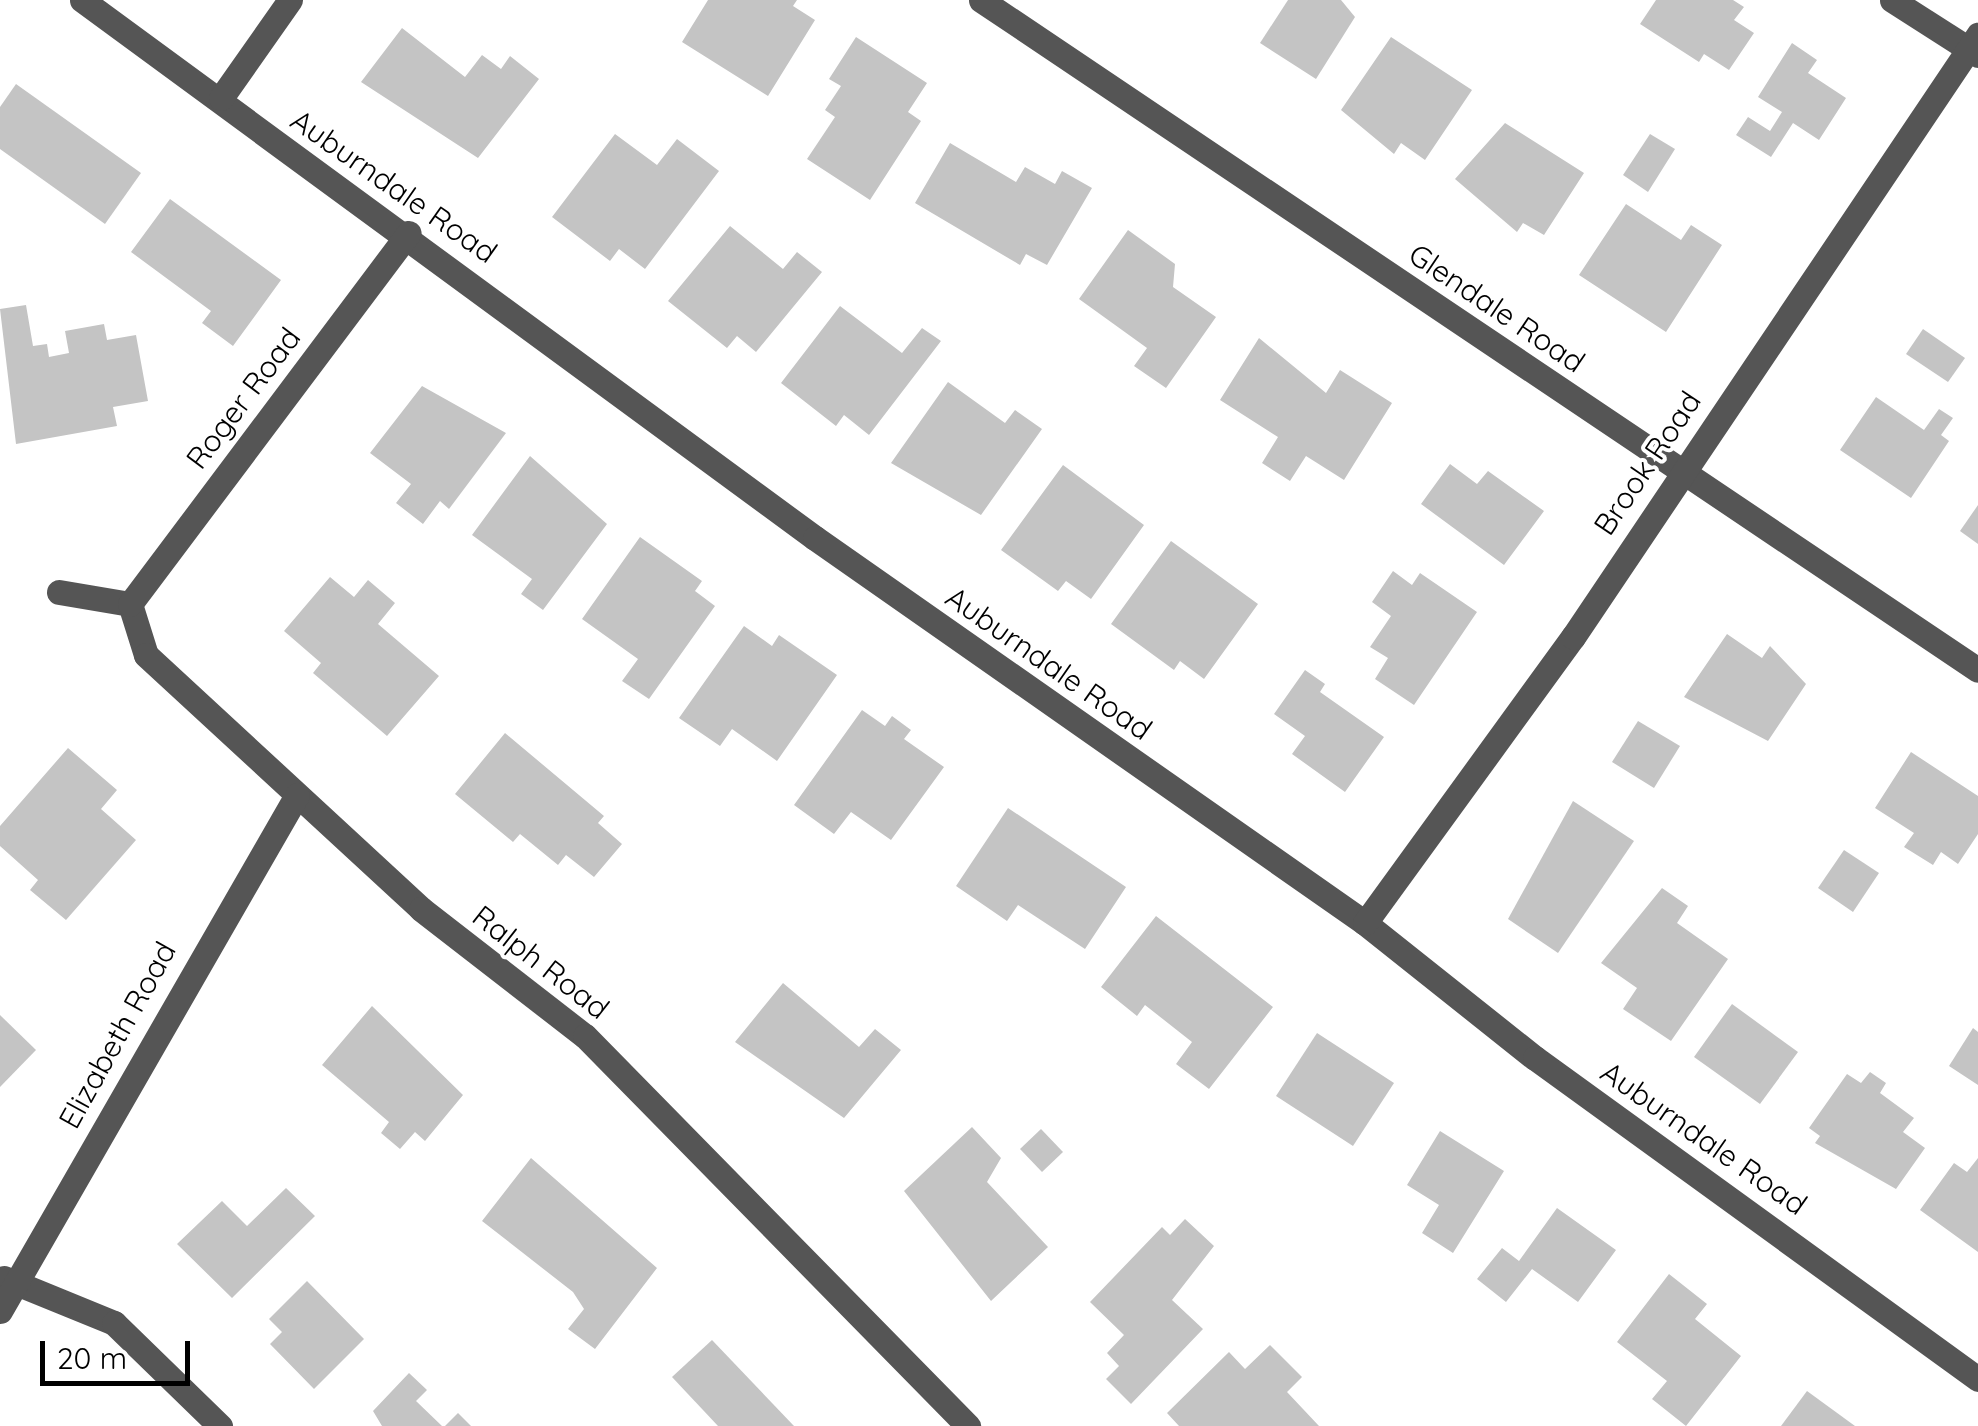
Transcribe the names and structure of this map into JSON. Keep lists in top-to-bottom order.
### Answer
{
  "streets": {
    "street": [
      "Auburndale Road",
      "Glendale Road",
      "Roger Road",
      "Brook Road",
      "Ralph Road",
      "Elizabeth Road"
    ]
  },
  "crossings": [
    ["Auburndale Road", "Roger Road"],
    ["Auburndale Road", "Brook Road"],
    ["Glendale Road", "Brook Road"],
    ["Roger Road", "Ralph Road"],
    ["Ralph Road", "Elizabeth Road"]
  ],
  "scale_bar": "20 m"
}
